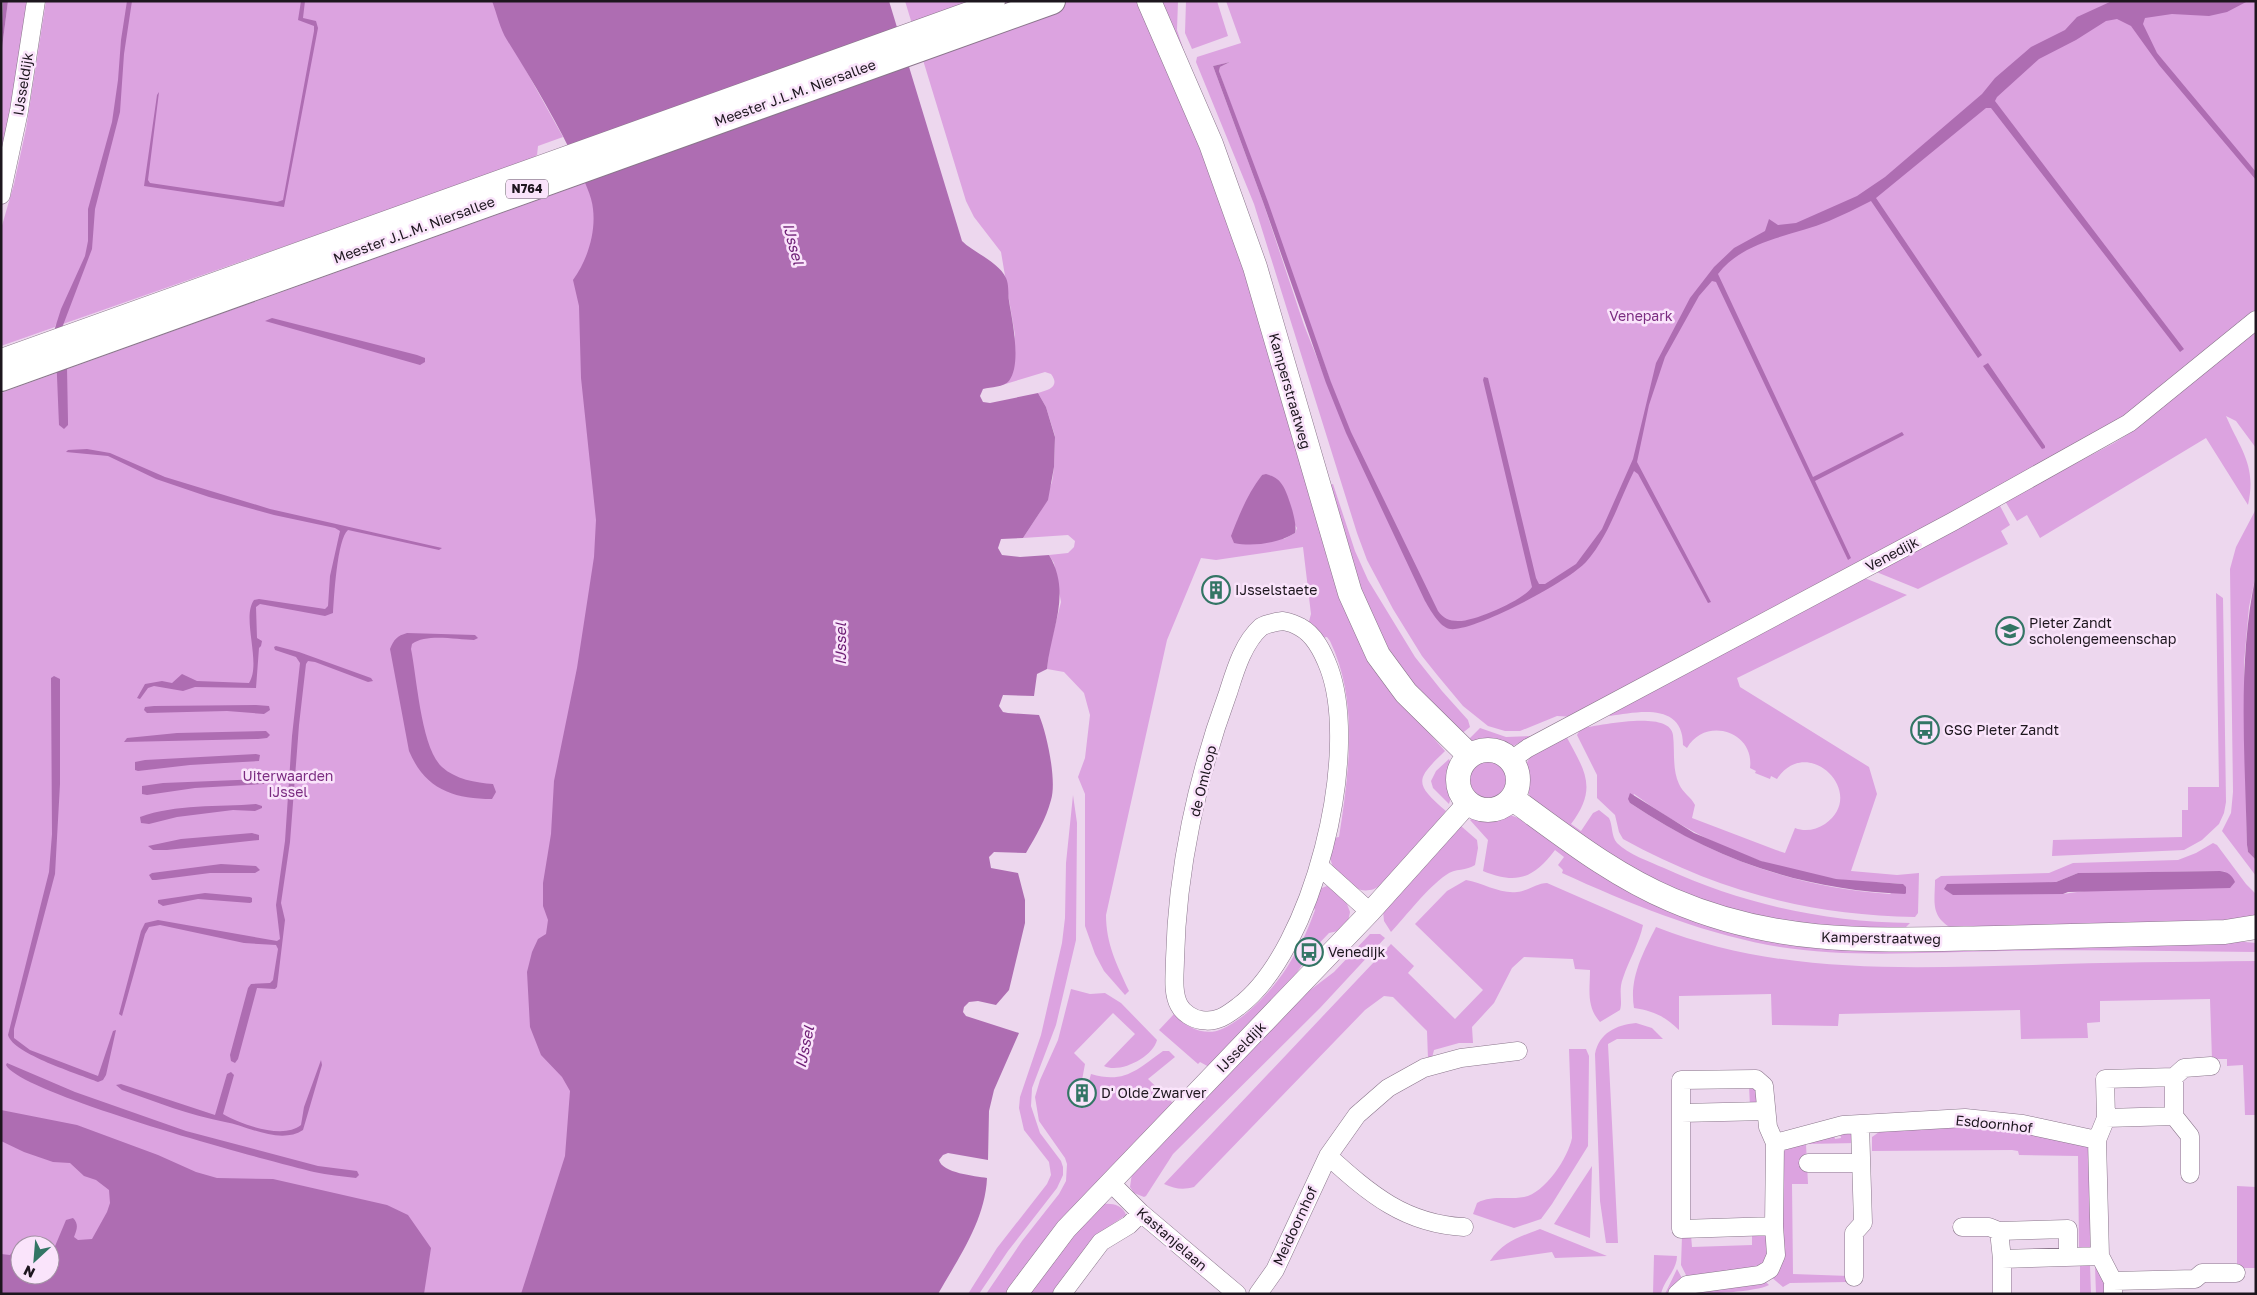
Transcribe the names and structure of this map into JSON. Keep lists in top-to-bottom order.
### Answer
{
  "streets": {
    "main road": ["Meester J.L.M. Niersallee", "N764", "Kamperstraatweg"],
    "street": [
      "IJsseldijk",
      "Venedijk",
      "de Omloop",
      "Esdoornhof",
      "Meidoornhof",
      "Kastanjelaan"
    ]
  },
  "crossings": [
    ["IJsseldijk", "Kamperstraatweg"],
    ["IJsseldijk", "Venedijk"],
    ["IJsseldijk", "Kastanjelaan"],
    ["Kamperstraatweg", "Venedijk"]
  ],
  "water": ["IJssel"],
  "parks": ["Venepark", "Uiterwaarden IJssel"],
  "places": {
    "building": ["IJsselstaete", "D' Olde Zwarver"],
    "school or university": ["Pieter Zandt scholengemeenschap"],
    "bus stop": ["GSG Pieter Zandt", "Venedijk"]
  },
  "north": "bottom left"
}
